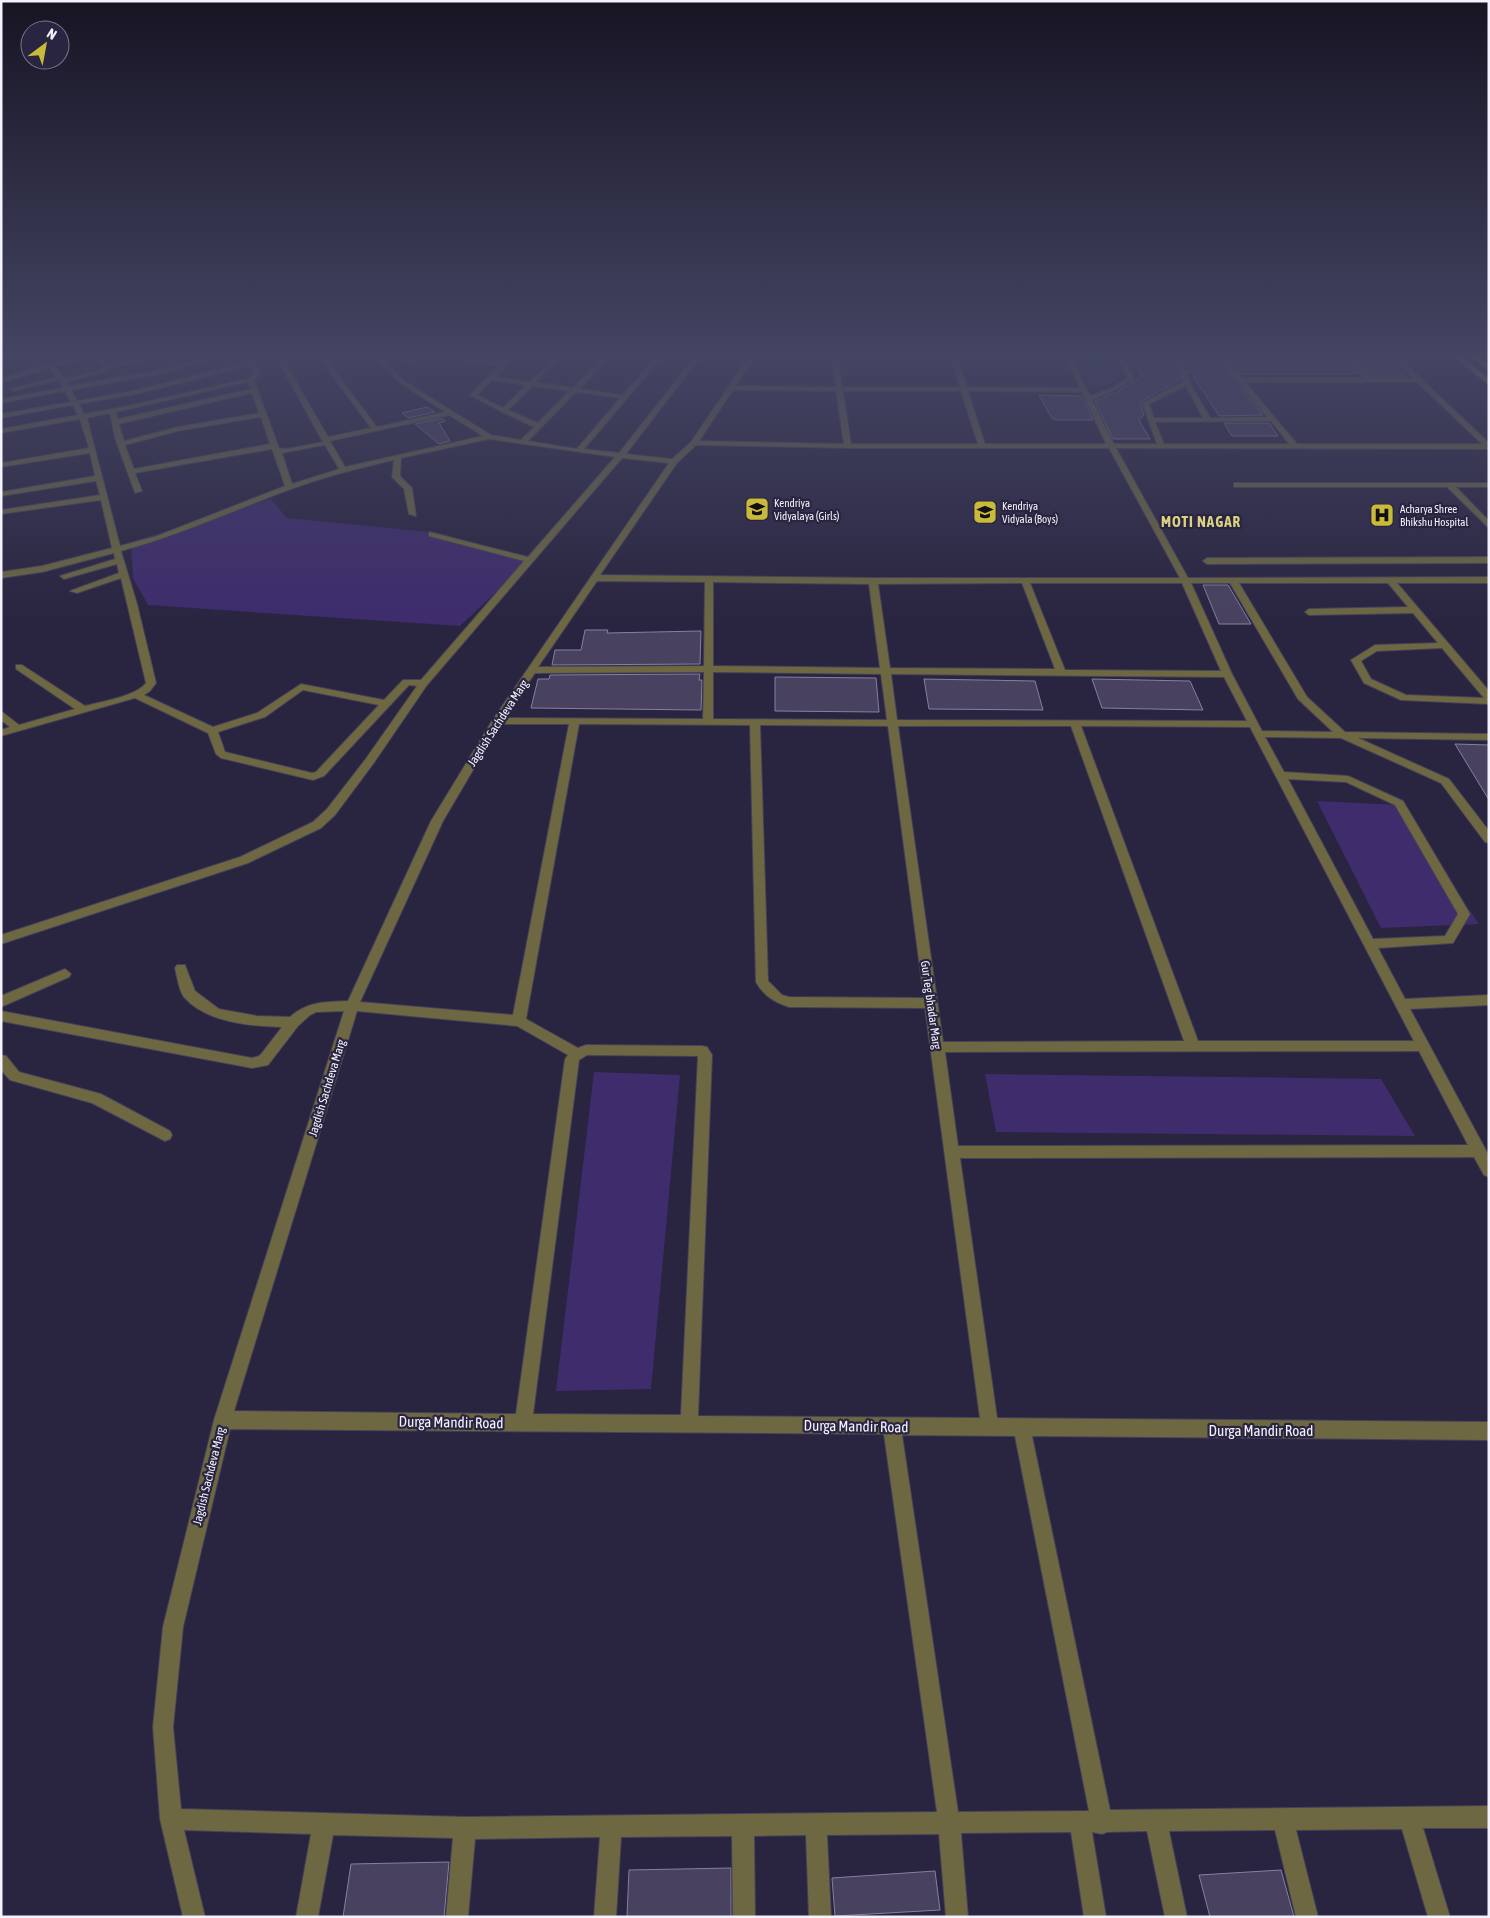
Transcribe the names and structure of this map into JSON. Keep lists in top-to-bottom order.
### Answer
{
  "streets": {
    "street": ["Jagdish Sachdeva Marg", "Gur Teg bhadar Marg", "Durga Mandir Road"]
  },
  "crossings": [
    ["Jagdish Sachdeva Marg", "Durga Mandir Road"],
    ["Gur Teg bhadar Marg", "Durga Mandir Road"]
  ],
  "districts": ["MOTI NAGAR"],
  "places": {
    "school or university": ["Kendriya Vidyalaya (Girls)", "Kendriya Vidyala (Boys)"],
    "hospital": ["Acharya Shree Bhikshu Hospital"]
  },
  "north": "top right"
}
